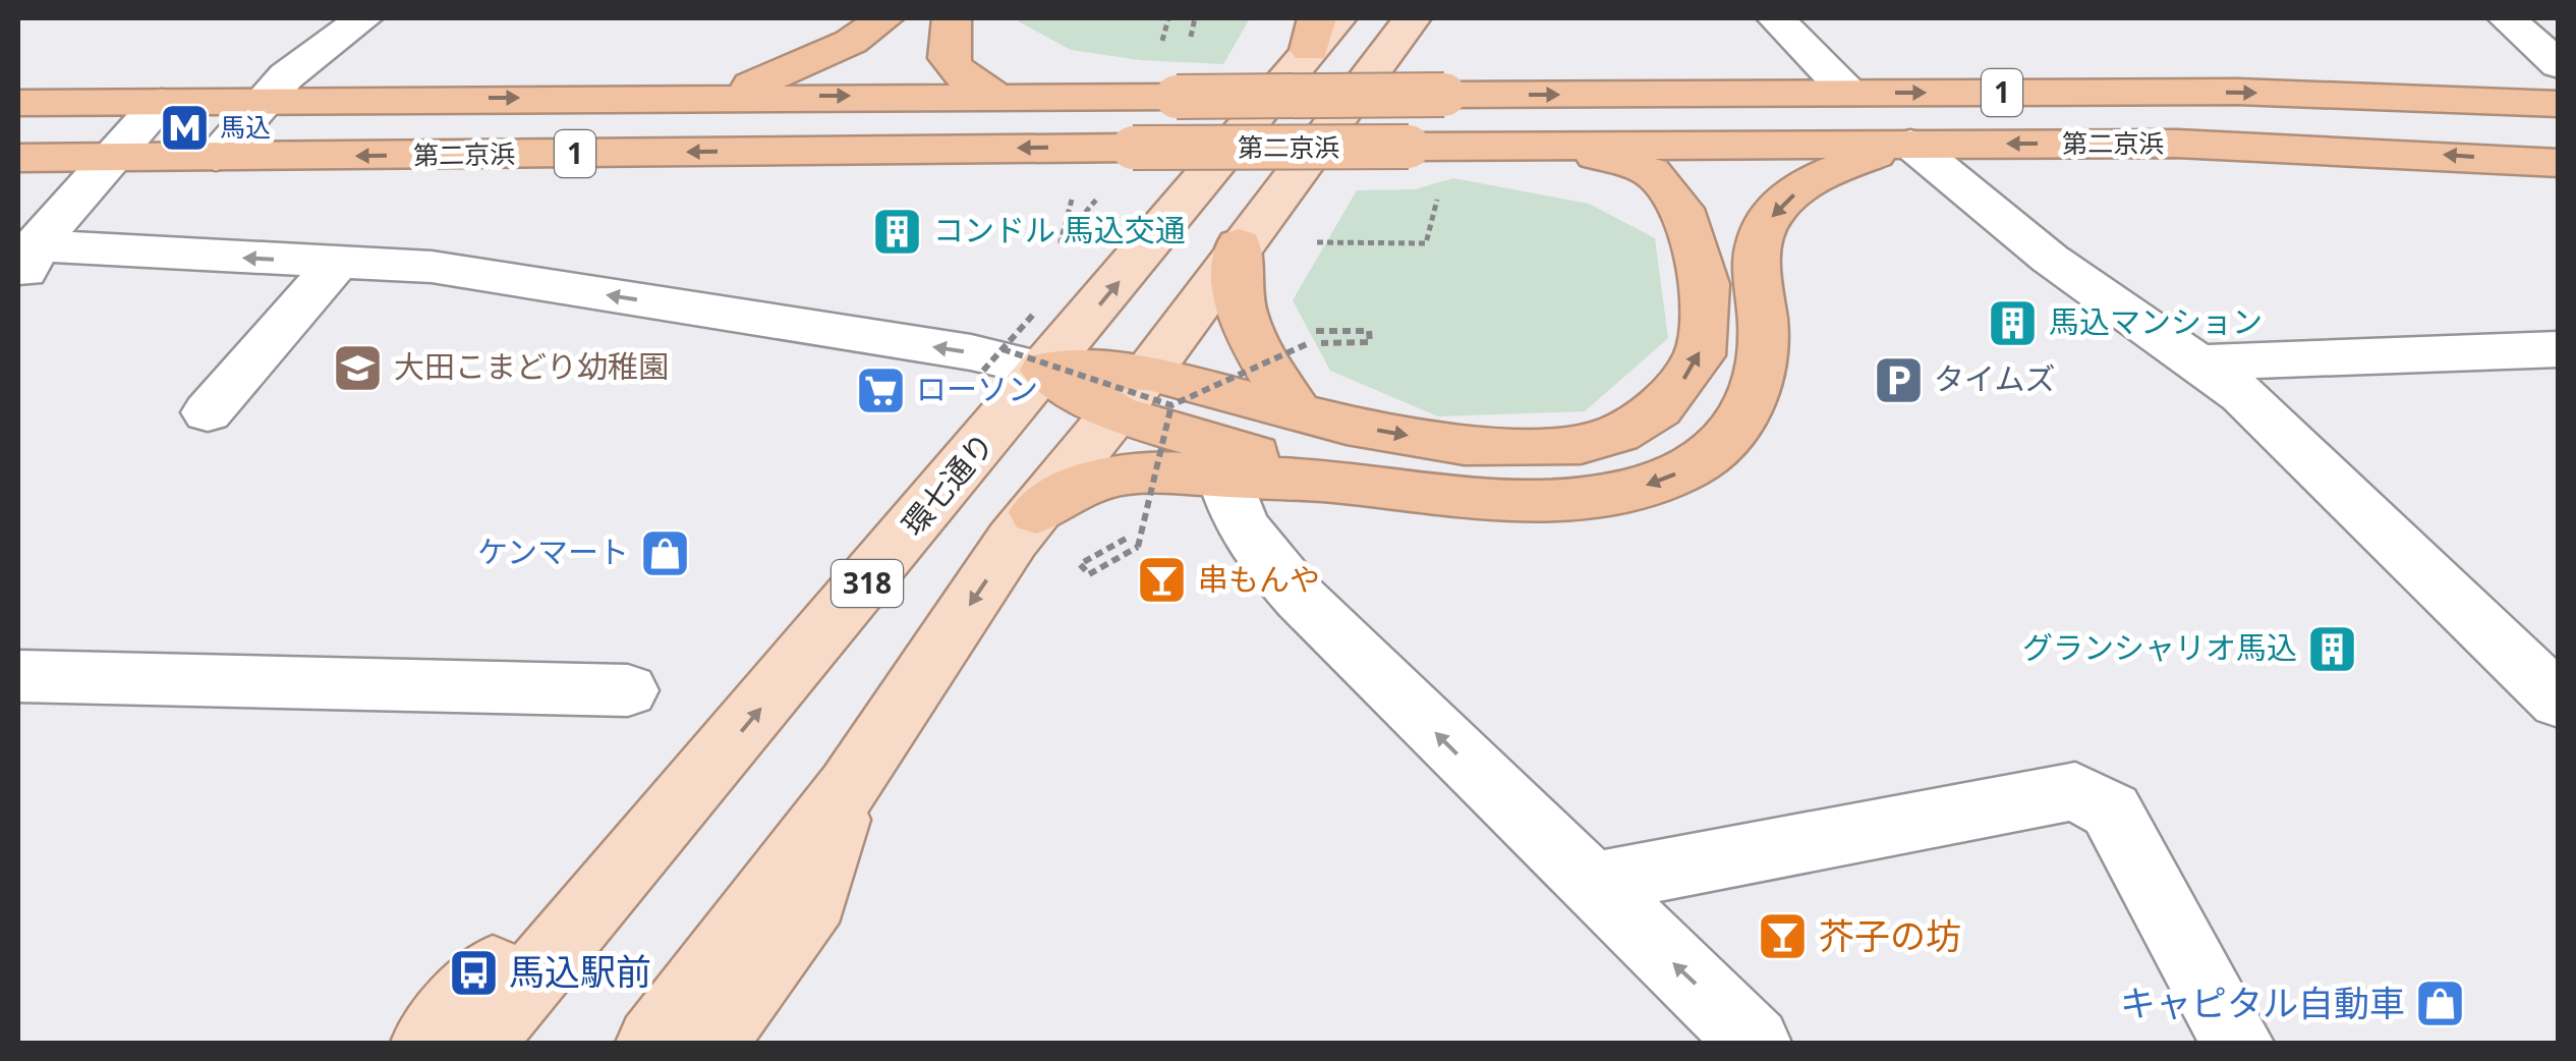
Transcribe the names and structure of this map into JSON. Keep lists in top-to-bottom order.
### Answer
{
  "streets": {
    "highway": ["1", "第二京浜"],
    "main road": ["環七通り", "318"]
  },
  "places": {
    "metro station": ["馬込"],
    "building": ["コンドル 馬込交通", "馬込マンション", "グランシャリオ馬込"],
    "school or university": ["大田こまどり幼稚園"],
    "parking": ["タイムズ"],
    "supermarket": ["ローソン"],
    "shop": ["ケンマート", "キャピタル自動車"],
    "bar": ["串もんや", "芥子の坊"],
    "bus stop": ["馬込駅前"]
  }
}
